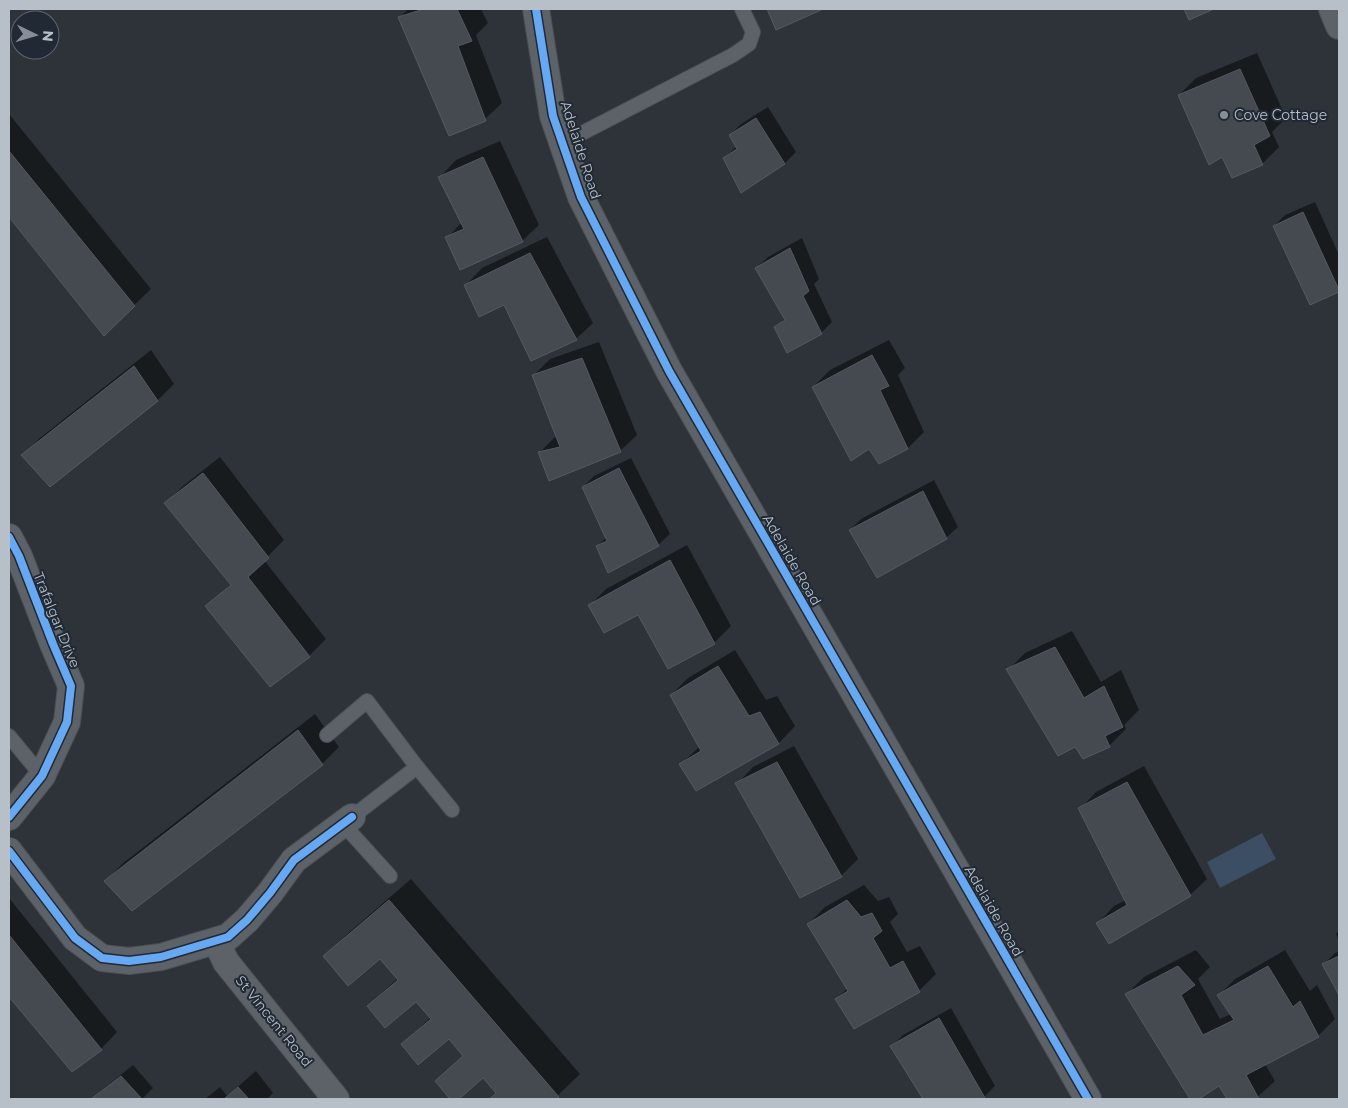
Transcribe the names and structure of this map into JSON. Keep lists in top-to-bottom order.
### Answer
{
  "streets": {
    "street": ["Adelaide Road", "Trafalgar Drive", "St Vincent Road"]
  },
  "places": ["Cove Cottage"],
  "north": "right"
}
